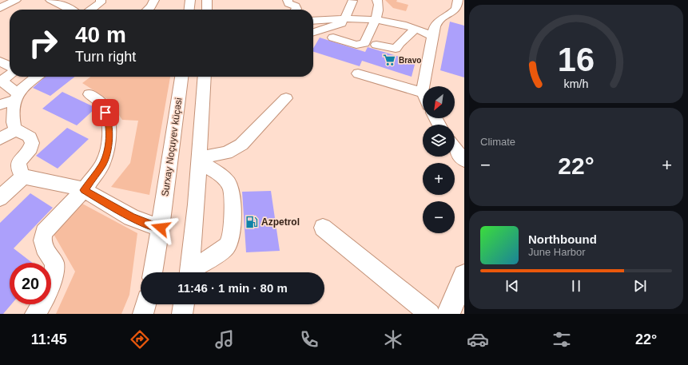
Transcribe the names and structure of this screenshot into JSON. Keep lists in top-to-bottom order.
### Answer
{
  "streets": {
    "street": ["Surxay Noçuyev küçəsi"]
  },
  "places": {
    "supermarket": ["Bravo"],
    "fuel station": ["Azpetrol"]
  },
  "north": "bottom left",
  "page": {
    "turn": ["40 m", "Turn right"],
    "map_buttons": ["+", "−"],
    "tile": "Climate",
    "heat": ["−", "22°", "+"],
    "song": ["Northbound", "June Harbor"],
    "limit": "20",
    "trip": "11:46 · 1 min · 80 m",
    "tabs": ["11:45", "22°"],
    "gauge": ["16", "km/h"]
  }
}
